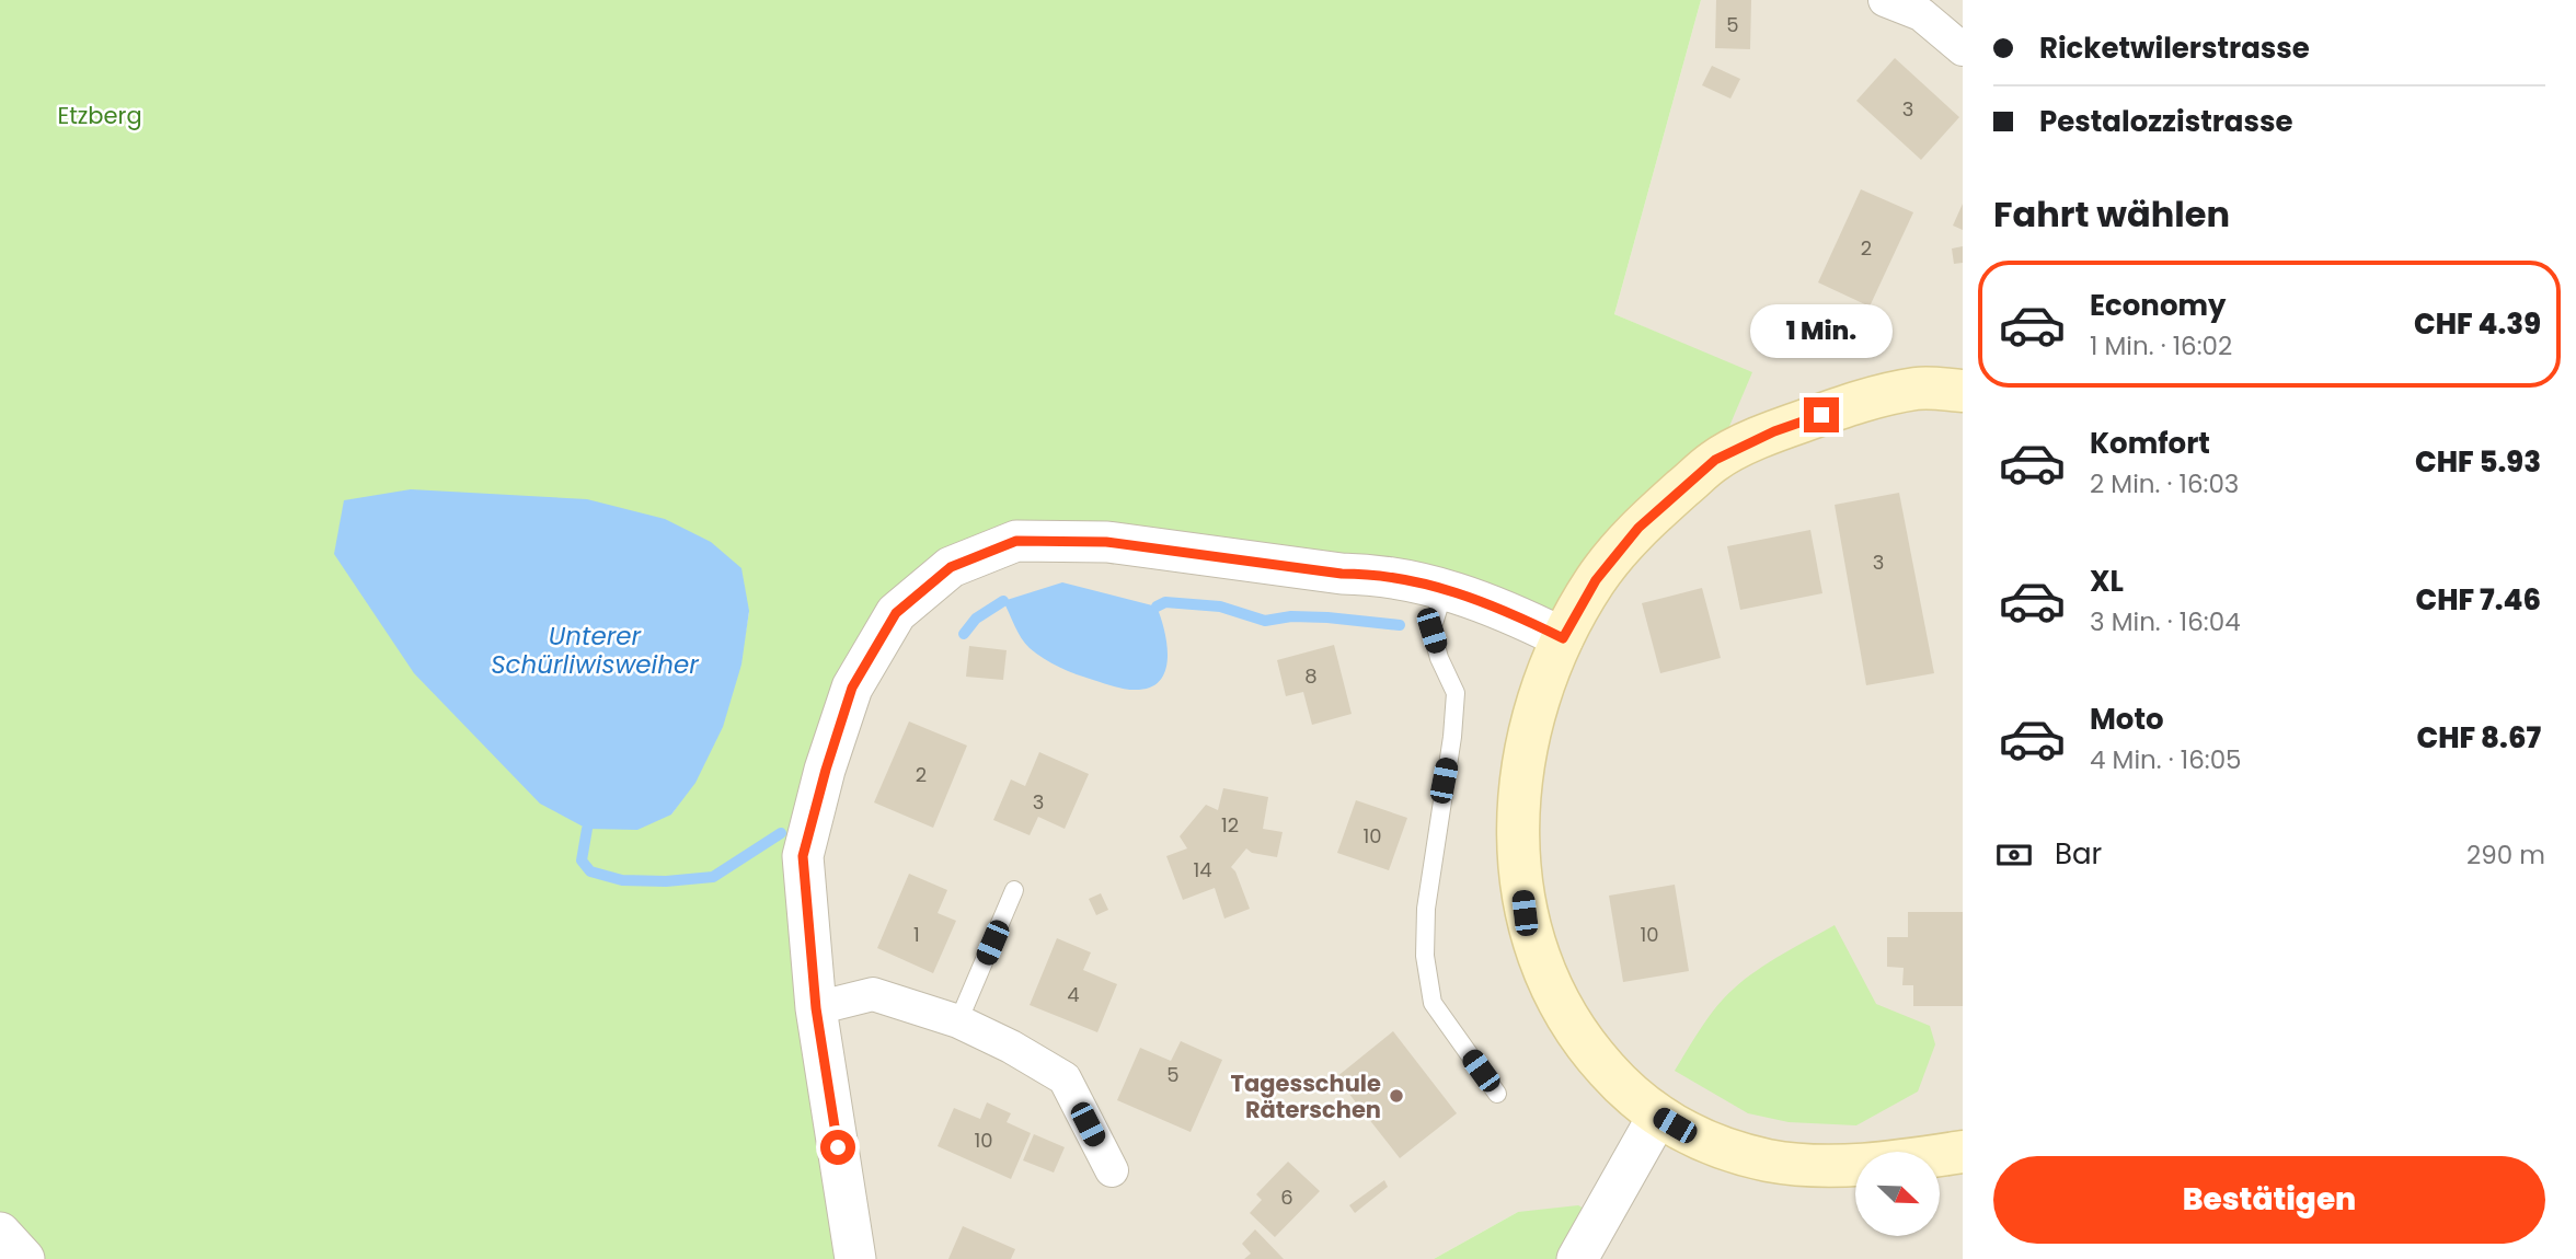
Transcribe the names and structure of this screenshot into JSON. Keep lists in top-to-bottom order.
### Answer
{
  "water": ["Unterer Schürliwisweiher"],
  "parks": ["Etzberg"],
  "places": ["Tagesschule Räterschen"],
  "house_numbers": [
    "5",
    "3",
    "2",
    "3",
    "8",
    "2",
    "3",
    "12",
    "10",
    "14",
    "1",
    "10",
    "4",
    "5",
    "10",
    "6"
  ],
  "north": "bottom right",
  "page": {
    "banner": ["Ricketwilerstrasse", "Pestalozzistrasse"],
    "heading": "Fahrt wählen",
    "list": [
      {
        "name": "Economy",
        "note": "1 Min. · 16:02",
        "value": "CHF 4.39"
      },
      {
        "name": "Komfort",
        "note": "2 Min. · 16:03",
        "value": "CHF 5.93"
      },
      {
        "name": "XL",
        "note": "3 Min. · 16:04",
        "value": "CHF 7.46"
      },
      {
        "name": "Moto",
        "note": "4 Min. · 16:05",
        "value": "CHF 8.67"
      }
    ],
    "bubble": "1 Min.",
    "pay": ["Bar", "290 m"],
    "buttons": "Bestätigen"
  }
}
